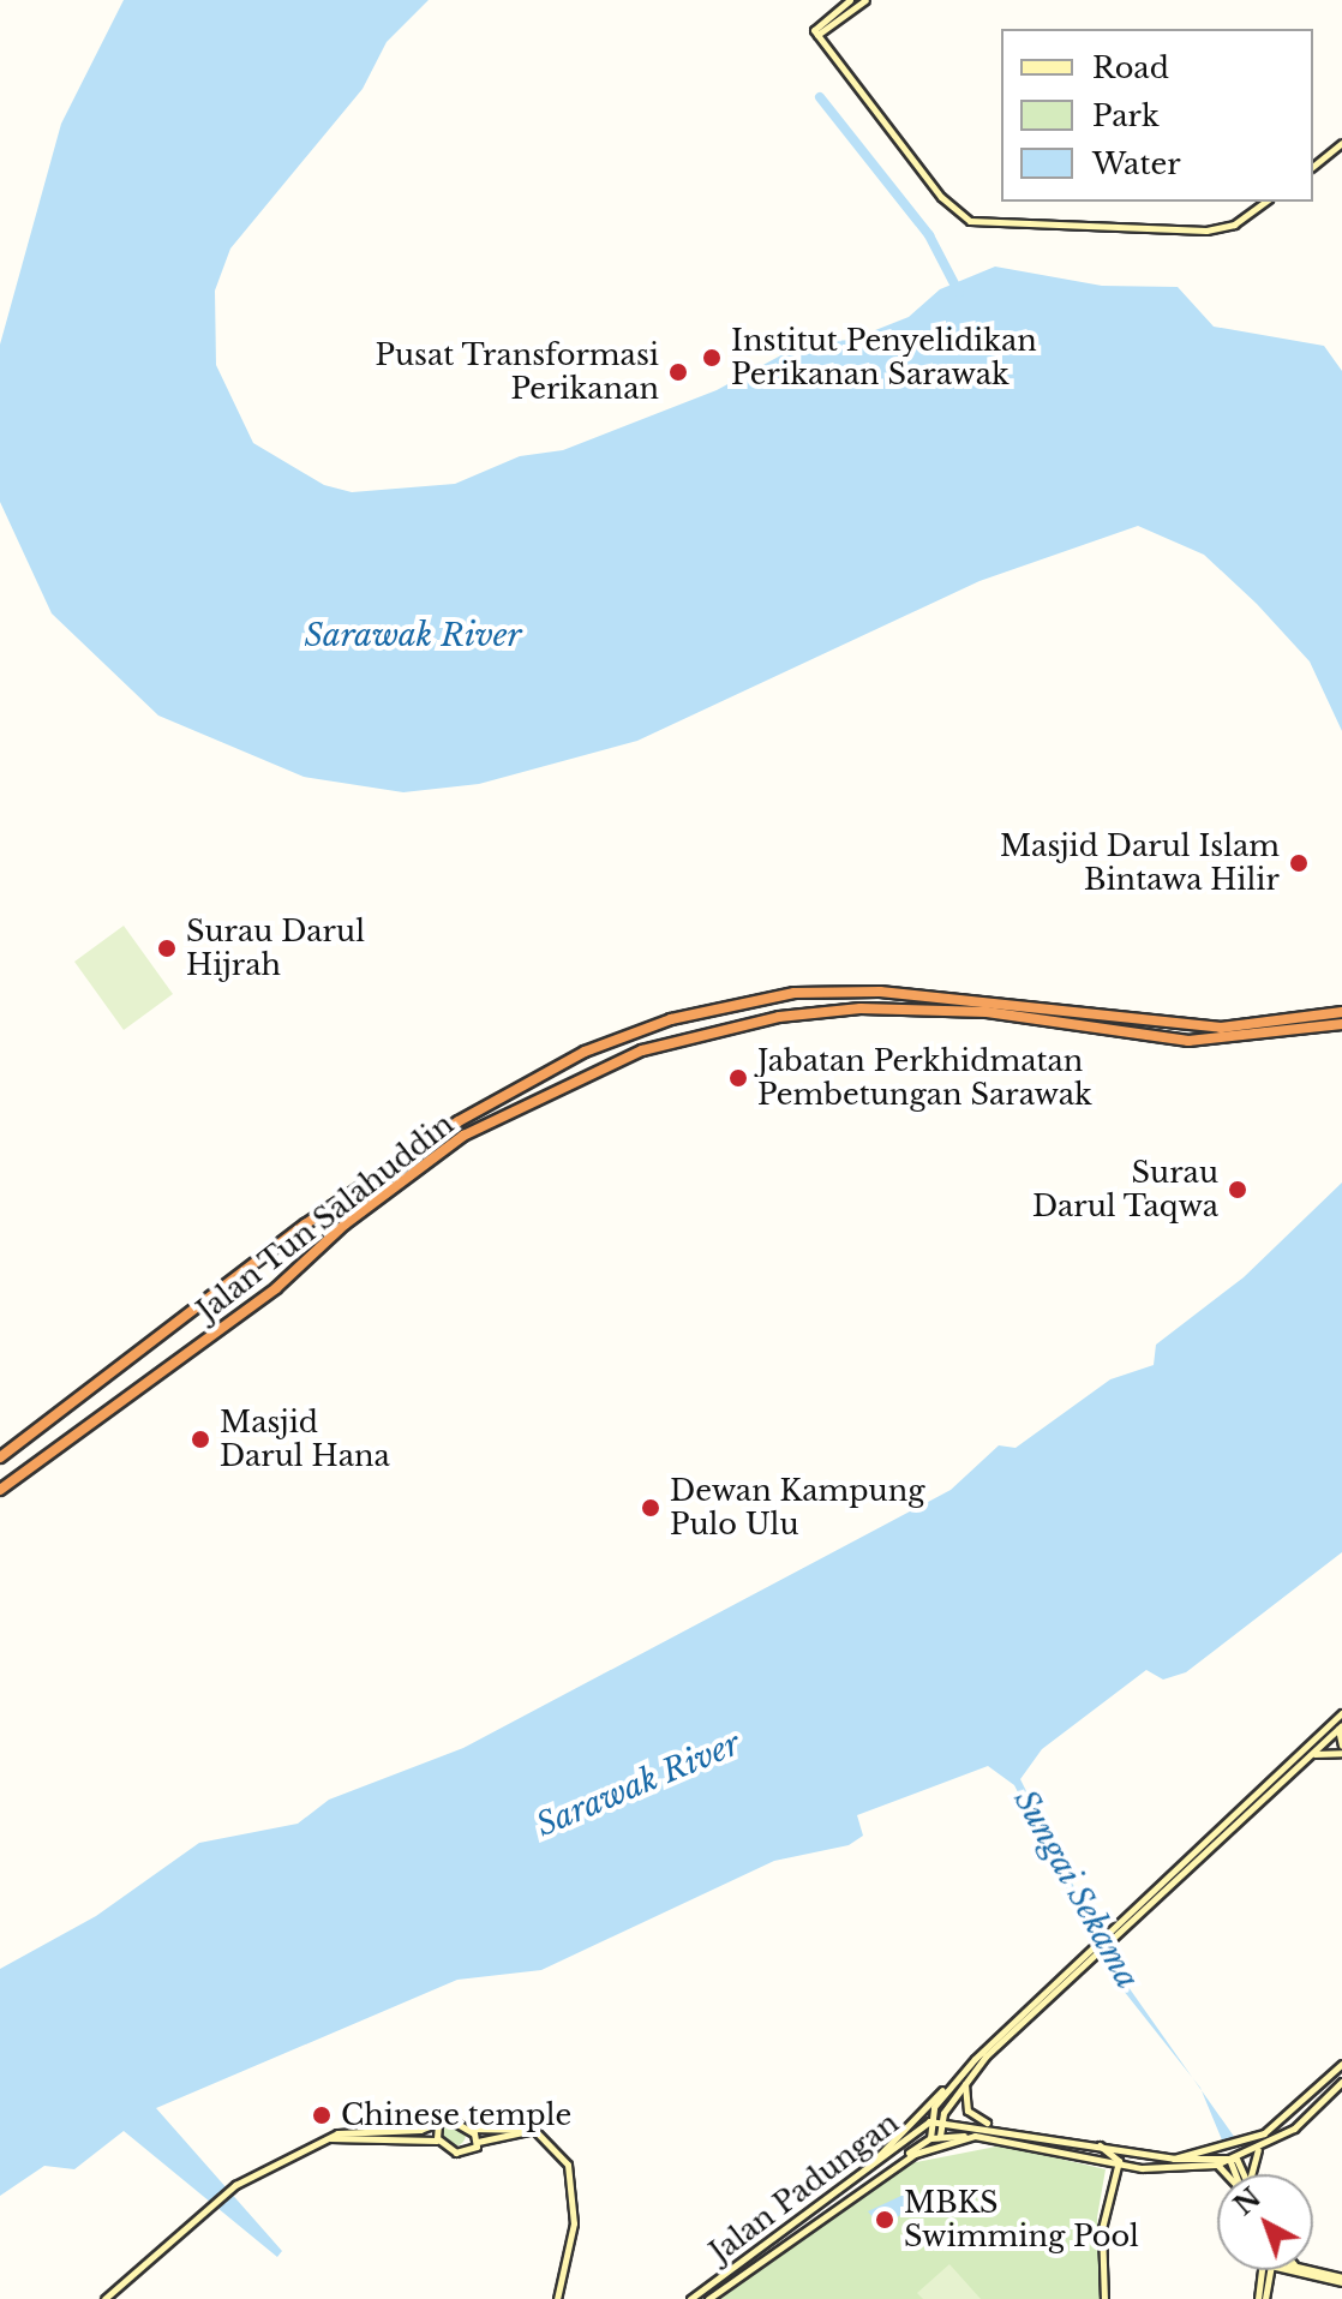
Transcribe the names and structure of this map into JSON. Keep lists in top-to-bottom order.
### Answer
{
  "streets": {
    "highway": ["Jalan Tun Salahuddin"],
    "street": ["Jalan Padungan"]
  },
  "water": ["Sarawak River", "Sungai Sekama"],
  "places": [
    "Institut Penyelidikan Perikanan Sarawak",
    "Pusat Transformasi Perikanan",
    "Masjid Darul Islam Bintawa Hilir",
    "Surau Darul Hijrah",
    "Jabatan Perkhidmatan Pembetungan Sarawak",
    "Surau Darul Taqwa",
    "Masjid Darul Hana",
    "Dewan Kampung Pulo Ulu",
    "Chinese temple",
    "MBKS Swimming Pool"
  ],
  "legend": ["Road", "Park", "Water"],
  "north": "top left"
}
